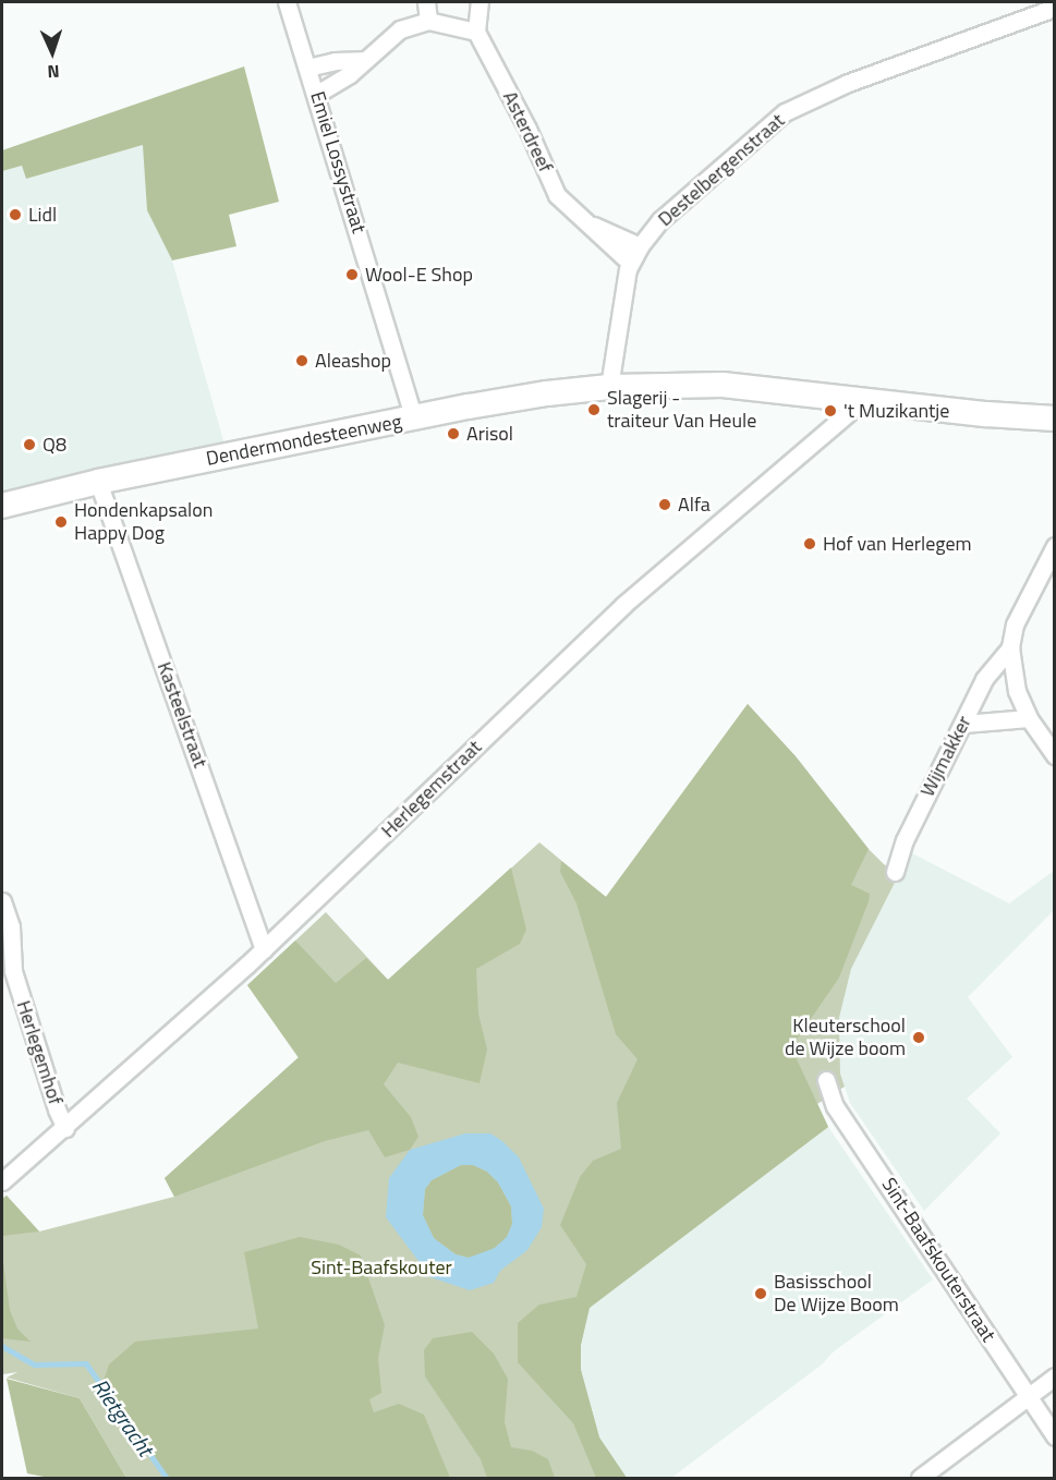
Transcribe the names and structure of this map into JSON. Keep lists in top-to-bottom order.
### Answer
{
  "streets": {
    "main road": ["Dendermondesteenweg"],
    "street": [
      "Asterdreef",
      "Emiel Lossystraat",
      "Destelbergenstraat",
      "Kasteelstraat",
      "Wijmakker",
      "Herlegemstraat",
      "Herlegemhof",
      "Sint-Baafskouterstraat"
    ]
  },
  "crossings": [
    ["Asterdreef", "Destelbergenstraat"],
    ["Emiel Lossystraat", "Dendermondesteenweg"],
    ["Destelbergenstraat", "Dendermondesteenweg"],
    ["Dendermondesteenweg", "Kasteelstraat"],
    ["Dendermondesteenweg", "Herlegemstraat"],
    ["Kasteelstraat", "Herlegemstraat"],
    ["Herlegemstraat", "Herlegemhof"]
  ],
  "water": ["Rietgracht"],
  "parks": ["Sint-Baafskouter"],
  "places": [
    "Lidl",
    "Wool-E Shop",
    "Aleashop",
    "Slagerij - traiteur Van Heule",
    "'t Muzikantje",
    "Arisol",
    "Q8",
    "Alfa",
    "Hondenkapsalon Happy Dog",
    "Hof van Herlegem",
    "Kleuterschool de Wijze boom",
    "Basisschool De Wijze Boom"
  ],
  "north": "bottom"
}
